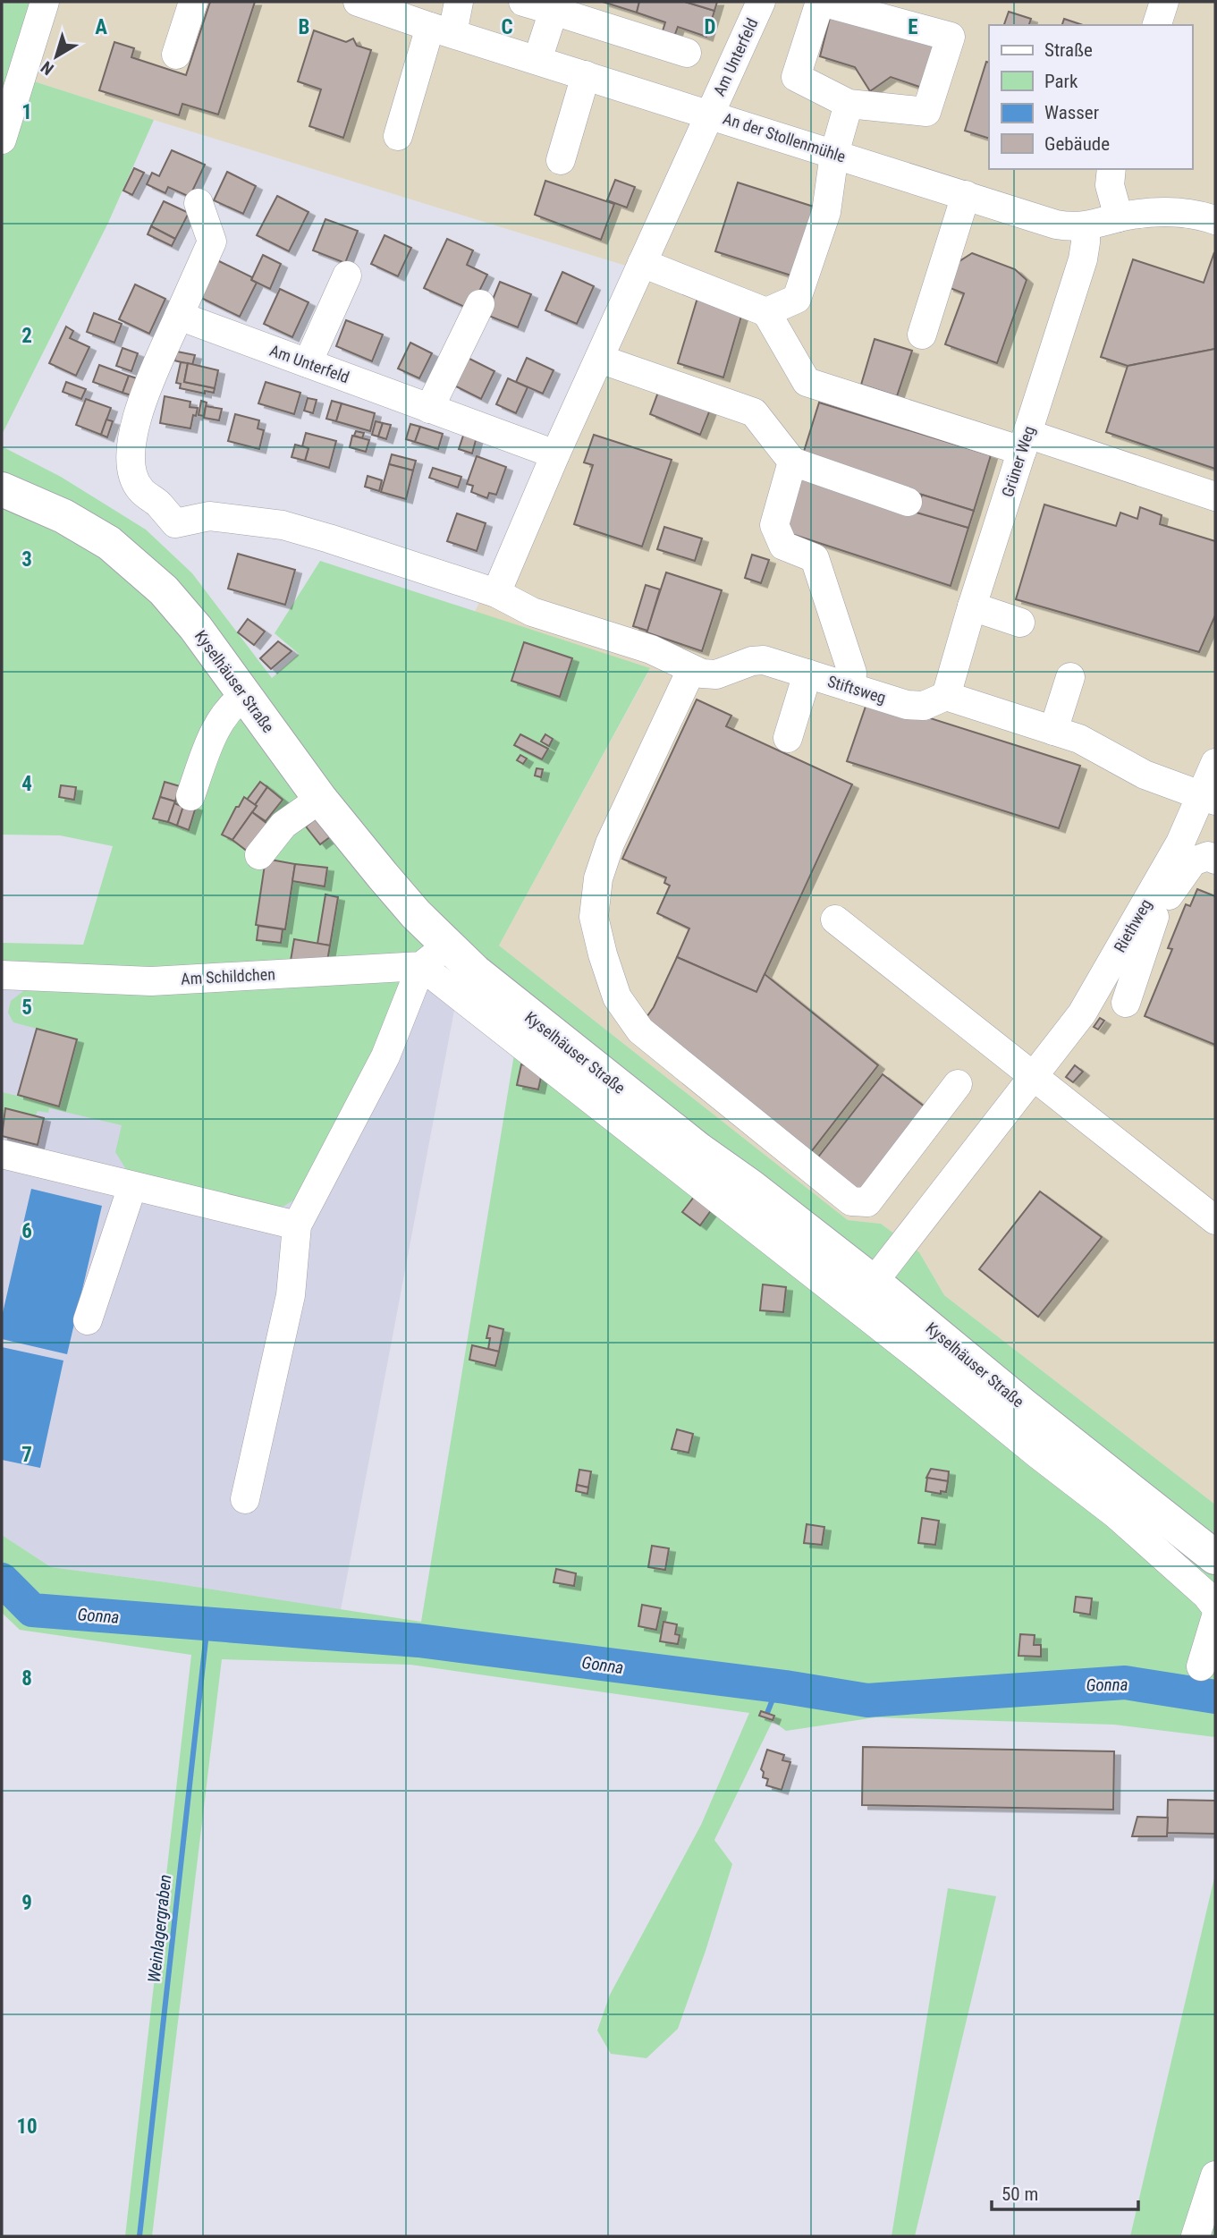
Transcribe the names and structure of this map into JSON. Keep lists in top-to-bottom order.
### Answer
{
  "streets": {
    "main road": ["Kyselhäuser Straße"],
    "street": [
      "Am Unterfeld",
      "An der Stollenmühle",
      "Grüner Weg",
      "Stiftsweg",
      "Riethweg",
      "Am Schildchen"
    ]
  },
  "crossings": [
    ["Am Unterfeld", "An der Stollenmühle"],
    ["Am Unterfeld", "Stiftsweg"],
    ["An der Stollenmühle", "Grüner Weg"],
    ["Grüner Weg", "Stiftsweg"],
    ["Kyselhäuser Straße", "Riethweg"],
    ["Kyselhäuser Straße", "Am Schildchen"]
  ],
  "water": ["Gonna", "Weinlagergraben"],
  "legend": [
    "Straße",
    "Park",
    "Wasser",
    "Gebäude"
  ],
  "scale_bar": "50 m",
  "north": "bottom left",
  "grid": {
    "columns": [
      "A",
      "B",
      "C",
      "D",
      "E"
    ],
    "rows": [
      "1",
      "2",
      "3",
      "4",
      "5",
      "6",
      "7",
      "8",
      "9",
      "10"
    ]
  }
}
